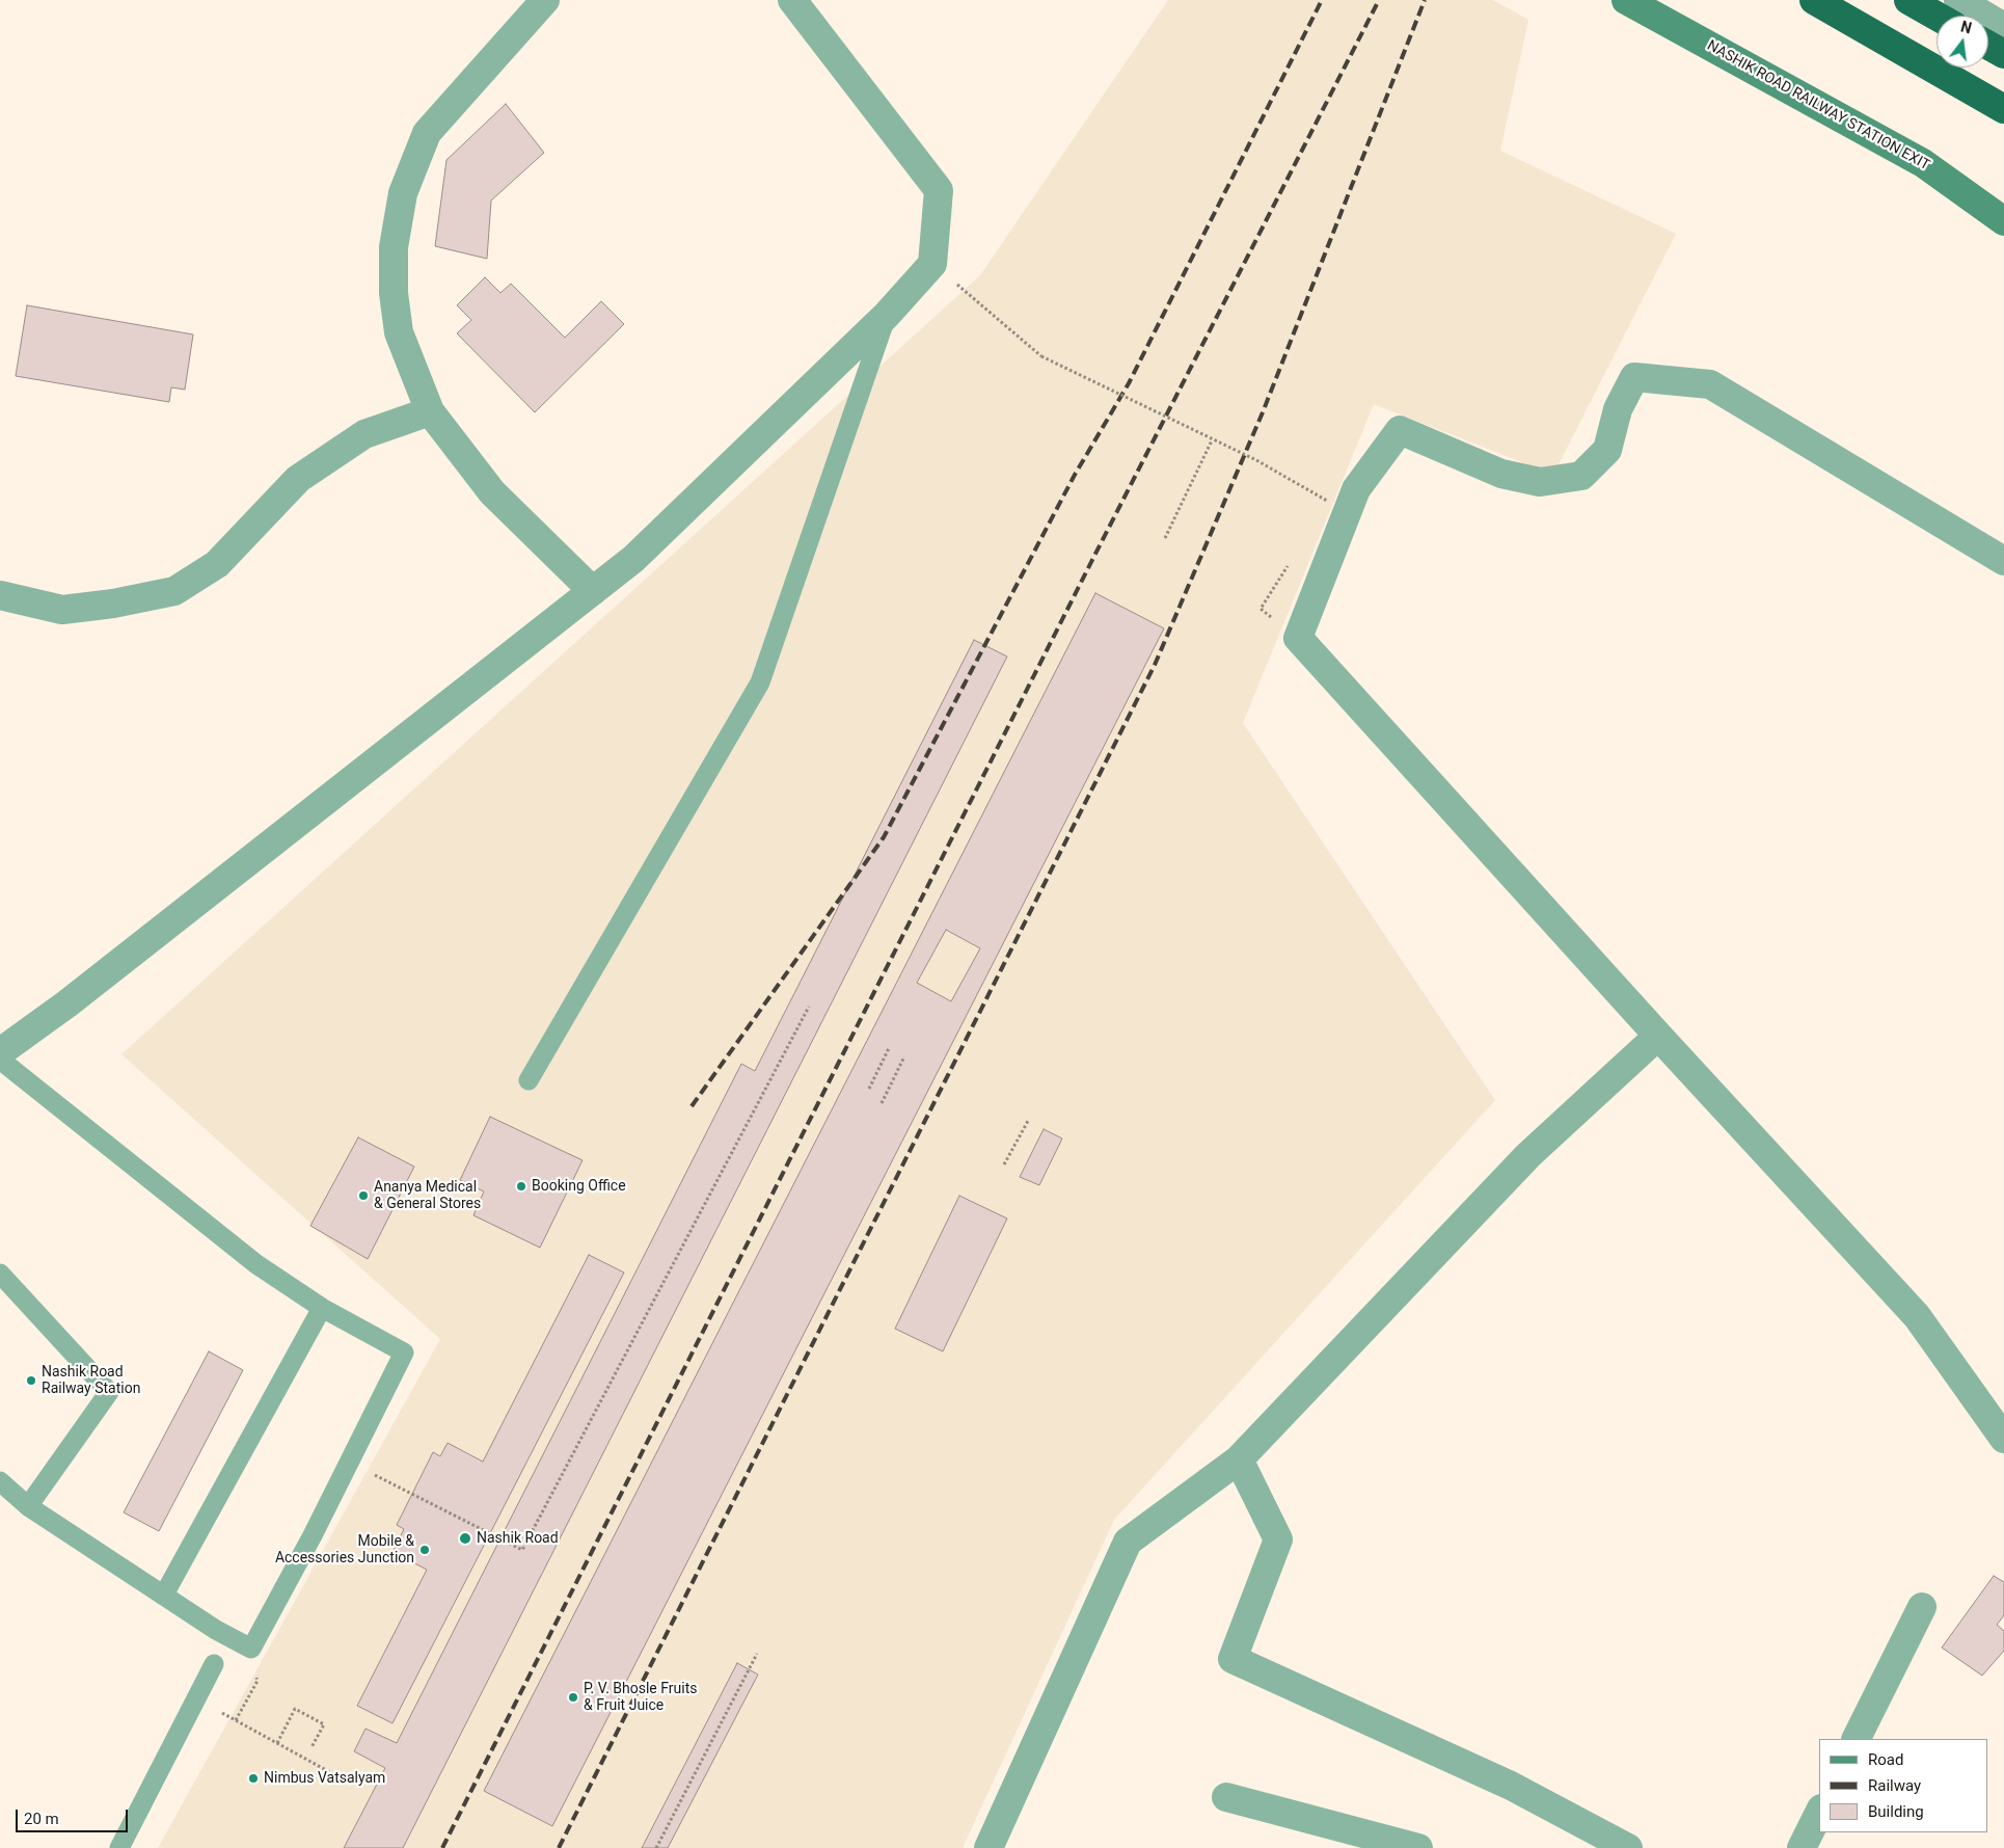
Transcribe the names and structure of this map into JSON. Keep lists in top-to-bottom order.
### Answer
{
  "streets": {
    "main road": ["NASHIK ROAD RAILWAY STATION EXIT"]
  },
  "places": [
    "Booking Office",
    "Ananya Medical & General Stores",
    "Nashik Road Railway Station",
    "Nashik Road",
    "Mobile & Accessories Junction",
    "P. V. Bhosle Fruits & Fruit Juice",
    "Nimbus Vatsalyam"
  ],
  "legend": ["Road", "Railway", "Building"],
  "scale_bar": "20 m",
  "north": "top"
}
